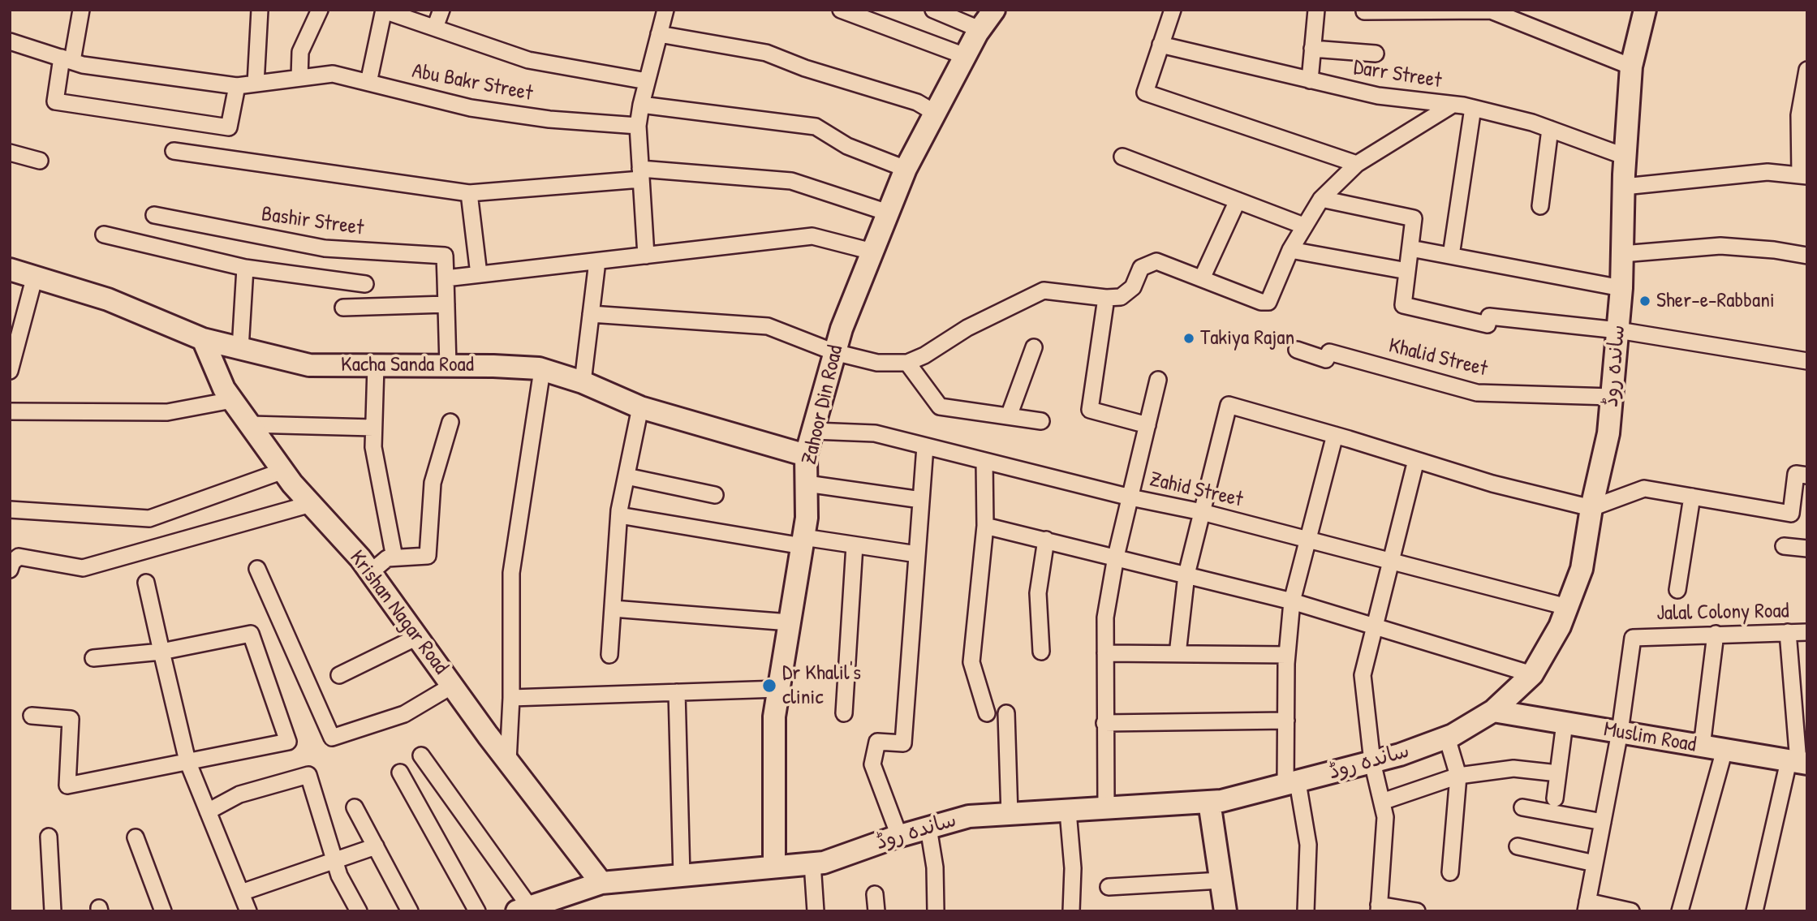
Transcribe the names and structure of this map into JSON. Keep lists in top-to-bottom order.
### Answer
{
  "streets": {
    "main road": [
      "Kacha Sanda Road",
      "ساندہ روڈ",
      "Zahoor Din Road",
      "Krishan Nagar Road",
      "Muslim Road"
    ],
    "street": [
      "Darr Street",
      "Abu Bakr Street",
      "Bashir Street",
      "Khalid Street",
      "Zahid Street",
      "Jalal Colony Road"
    ]
  },
  "crossings": [
    ["Darr Street", "ساندہ روڈ"],
    ["Khalid Street", "ساندہ روڈ"],
    ["Kacha Sanda Road", "Zahoor Din Road"],
    ["Kacha Sanda Road", "Krishan Nagar Road"],
    ["ساندہ روڈ", "Zahoor Din Road"],
    ["ساندہ روڈ", "Zahid Street"],
    ["ساندہ روڈ", "Krishan Nagar Road"],
    ["ساندہ روڈ", "Muslim Road"],
    ["Zahoor Din Road", "Zahid Street"],
    ["Jalal Colony Road", "Muslim Road"]
  ],
  "places": ["Sher-e-Rabbani", "Takiya Rajan", "Dr Khalil's clinic"]
}
